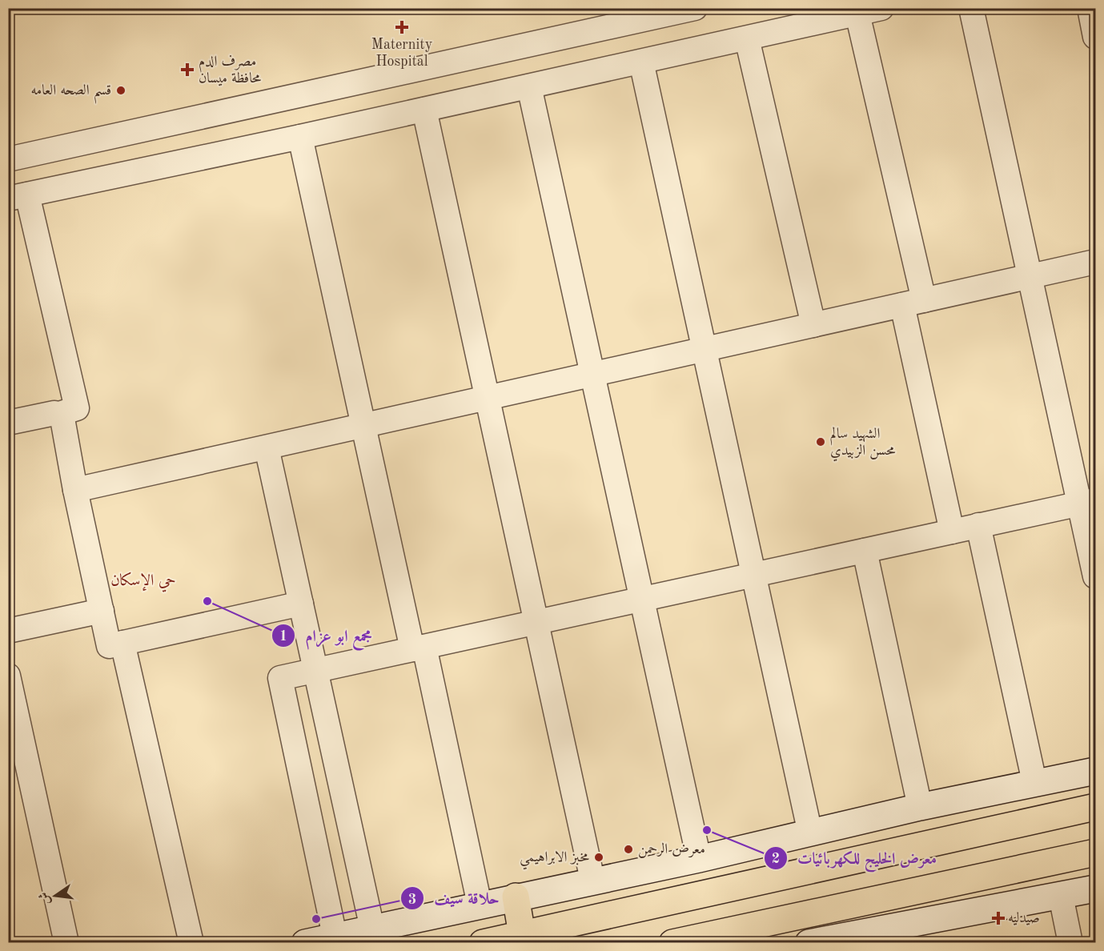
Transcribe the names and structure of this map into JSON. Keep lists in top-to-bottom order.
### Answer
{
  "districts": ["حي الإسكان"],
  "places": {
    "health": ["Maternity Hospital", "مصرف الدم محافظة ميسان", "صيدليه"],
    "other": [
      "قسم الصحه العامه",
      "الشهيد سالم محسن الزبيدي",
      "مجمع ابو عزام",
      "معرض الخليج للكهربائيات",
      "معرض الرحمن",
      "مخبز الابراهيمي",
      "حلاقة سيف"
    ]
  },
  "north": "left"
}
